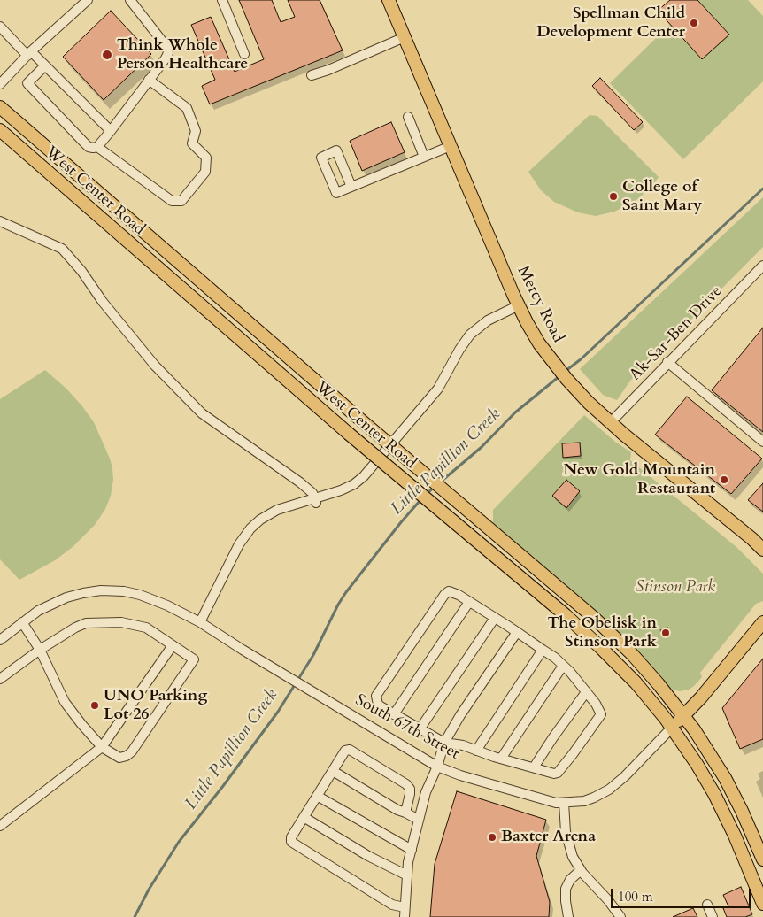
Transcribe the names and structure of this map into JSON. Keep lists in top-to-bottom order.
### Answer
{
  "streets": {
    "main road": ["West Center Road", "Mercy Road", "South 67th Street"],
    "street": ["Ak-Sar-Ben Drive"]
  },
  "crossings": [
    ["West Center Road", "South 67th Street"],
    ["Mercy Road", "Ak-Sar-Ben Drive"]
  ],
  "water": ["Little Papillion Creek"],
  "parks": ["Stinson Park"],
  "places": [
    "Spellman Child Development Center",
    "Think Whole Person Healthcare",
    "College of Saint Mary",
    "New Gold Mountain Restaurant",
    "The Obelisk in Stinson Park",
    "UNO Parking Lot 26",
    "Baxter Arena"
  ],
  "scale_bar": "100 m"
}
